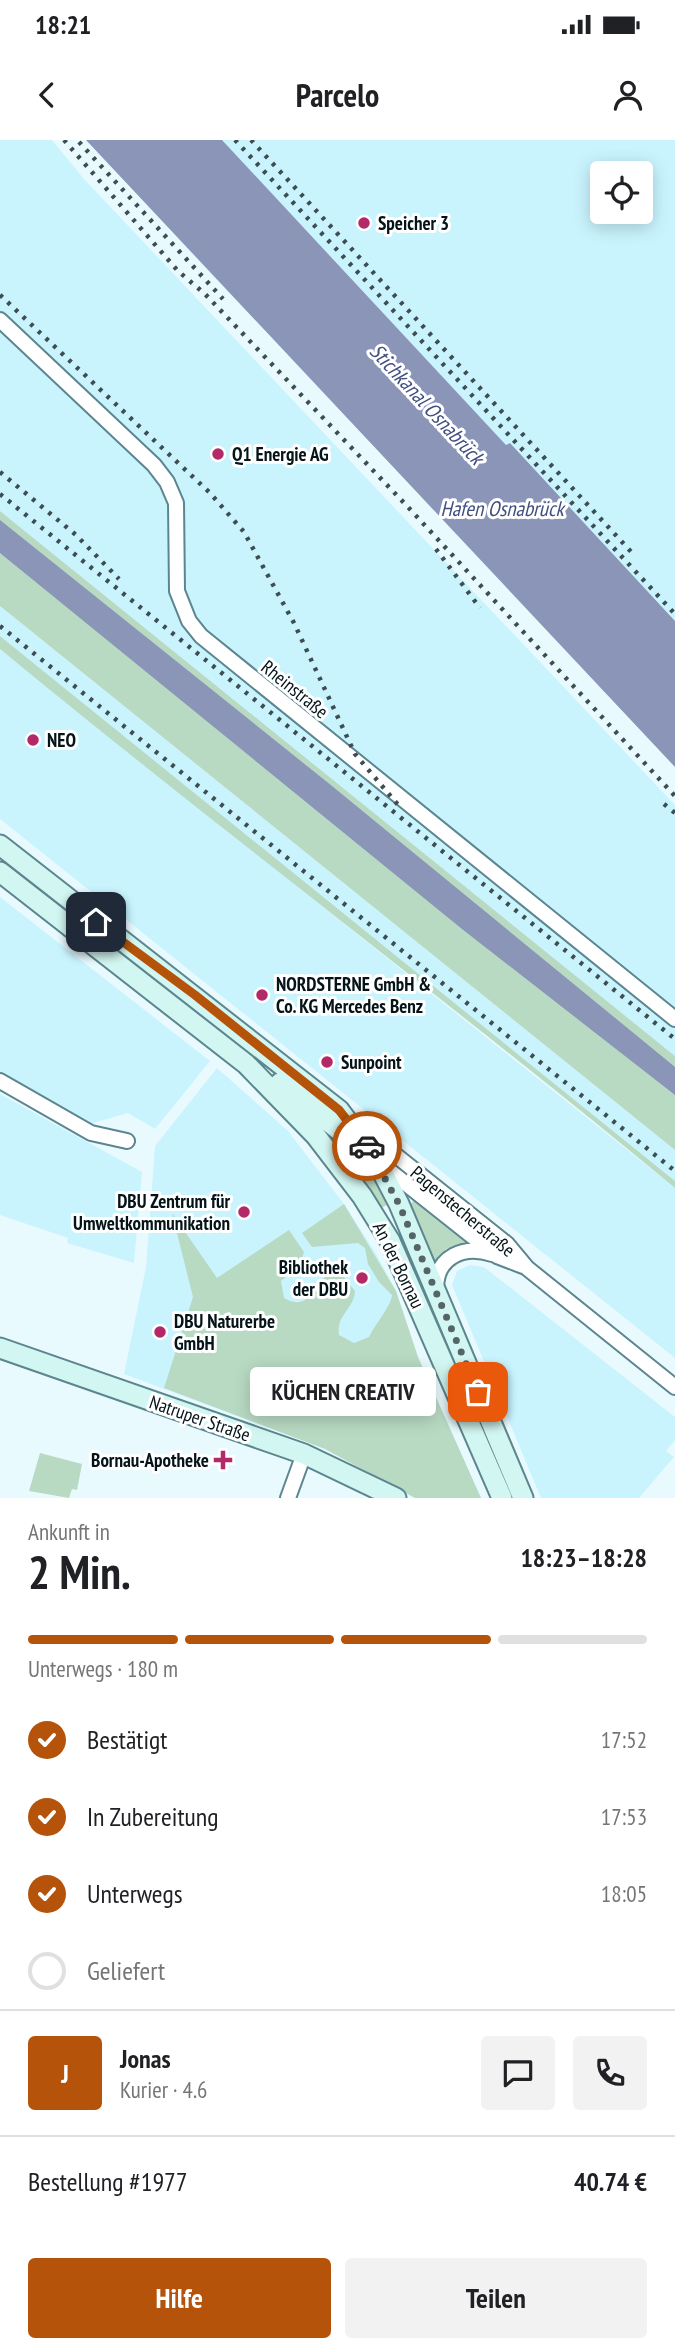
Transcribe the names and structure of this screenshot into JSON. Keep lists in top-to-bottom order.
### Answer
{
  "streets": {
    "main road": ["Pagenstecherstraße", "An der Bornau", "Natruper Straße"],
    "street": ["Rheinstraße"]
  },
  "crossings": [
    ["Pagenstecherstraße", "An der Bornau"]
  ],
  "water": ["Stichkanal Osnabrück", "Hafen Osnabrück"],
  "places": {
    "other": [
      "Speicher 3",
      "Q1 Energie AG",
      "NEO",
      "NORDSTERNE GmbH & Co. KG Mercedes Benz",
      "Sunpoint",
      "DBU Zentrum für Umweltkommunikation",
      "Bibliothek der DBU",
      "DBU Naturerbe GmbH",
      "KÜCHEN CREATIV"
    ],
    "health": ["Bornau-Apotheke"]
  },
  "page": {
    "status": "18:21",
    "header": "Parcelo",
    "bubble": "KÜCHEN CREATIV",
    "heading": ["2 Min.", "Ankunft in", "18:23–18:28"],
    "panel": [
      "Jonas",
      "Kurier · 4.6",
      "Bestellung #1977",
      "40.74 €"
    ],
    "bar": "Unterwegs · 180 m",
    "list": [
      ["Bestätigt", "17:52"],
      ["In Zubereitung", "17:53"],
      ["Unterwegs", "18:05"],
      "Geliefert"
    ],
    "round": "J",
    "buttons": ["Hilfe", "Teilen"]
  }
}
